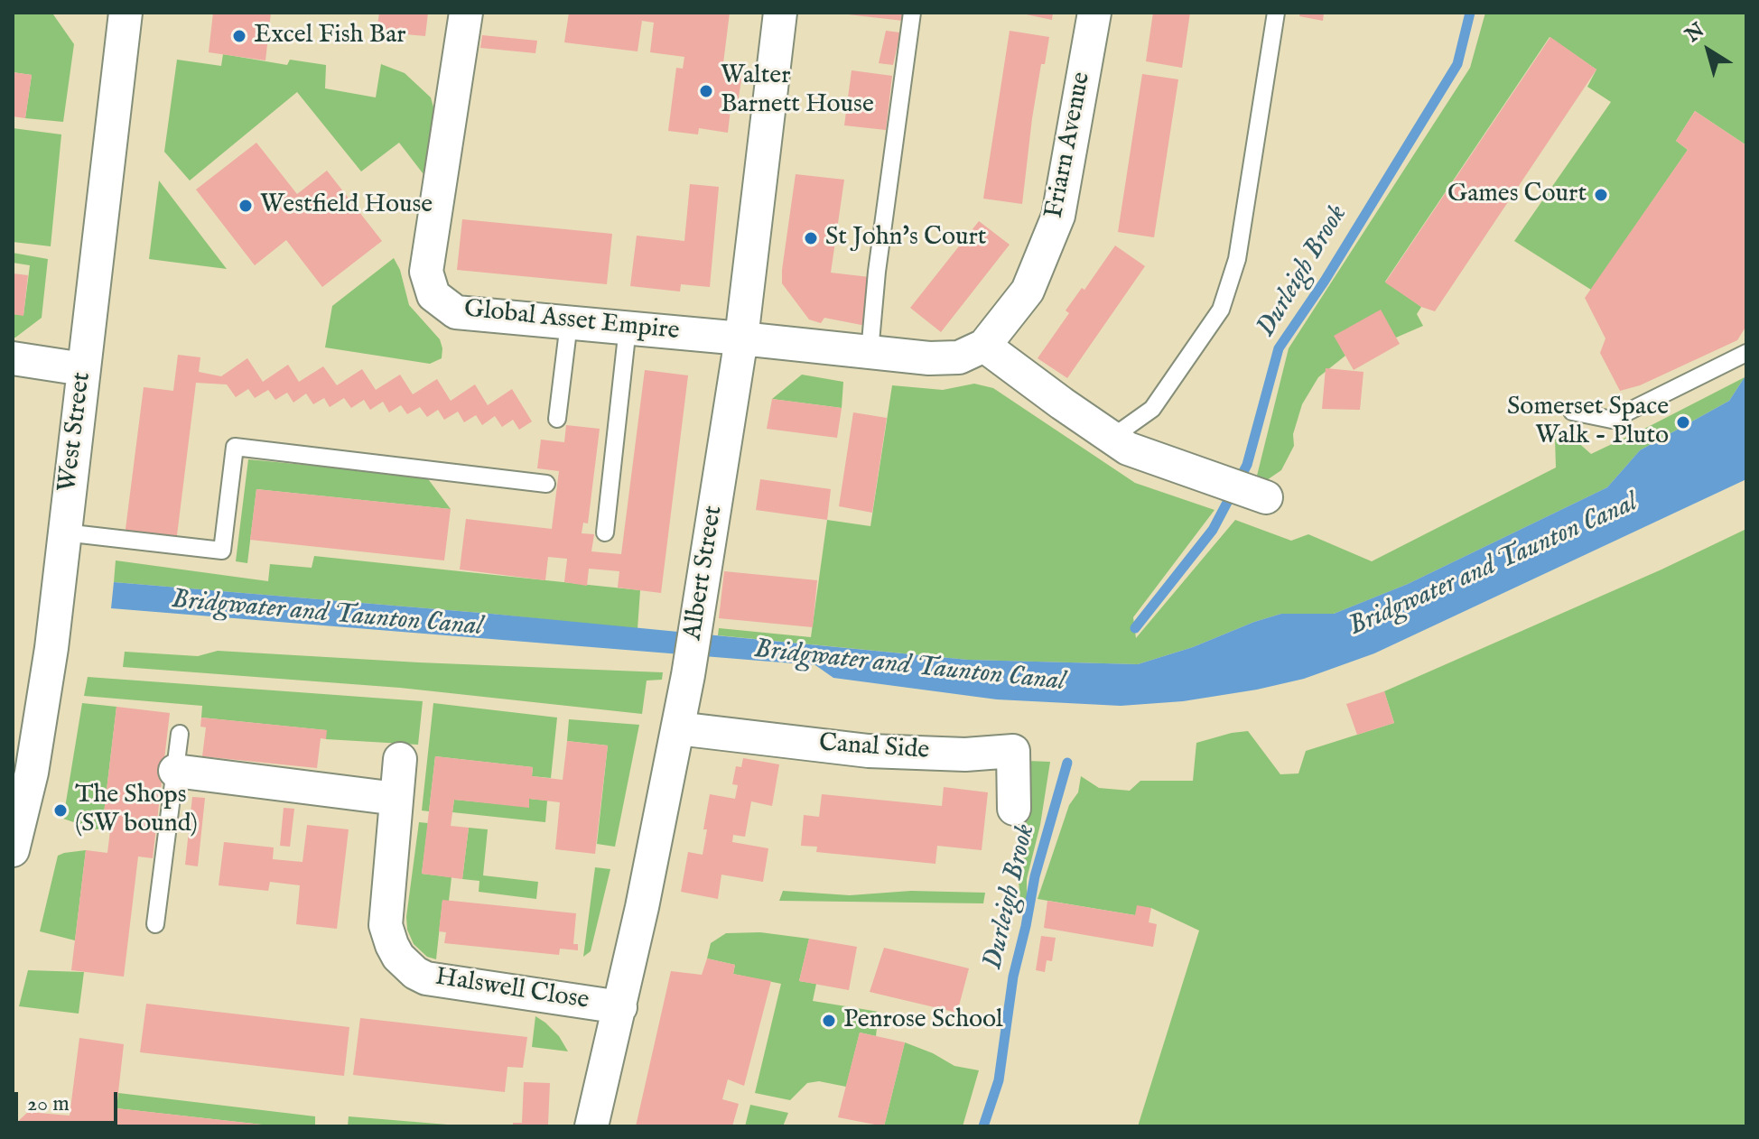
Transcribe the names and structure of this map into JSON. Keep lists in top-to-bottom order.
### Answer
{
  "streets": {
    "street": [
      "Friarn Avenue",
      "Global Asset Empire",
      "West Street",
      "Albert Street",
      "Canal Side",
      "Halswell Close"
    ]
  },
  "crossings": [
    ["Global Asset Empire", "Albert Street"],
    ["Albert Street", "Canal Side"],
    ["Albert Street", "Halswell Close"]
  ],
  "water": ["Durleigh Brook", "Bridgwater and Taunton Canal"],
  "places": [
    "Excel Fish Bar",
    "Walter Barnett House",
    "Games Court",
    "Westfield House",
    "St John's Court",
    "Somerset Space Walk - Pluto",
    "The Shops (SW bound)",
    "Penrose School"
  ],
  "scale_bar": "20 m",
  "north": "top left"
}
